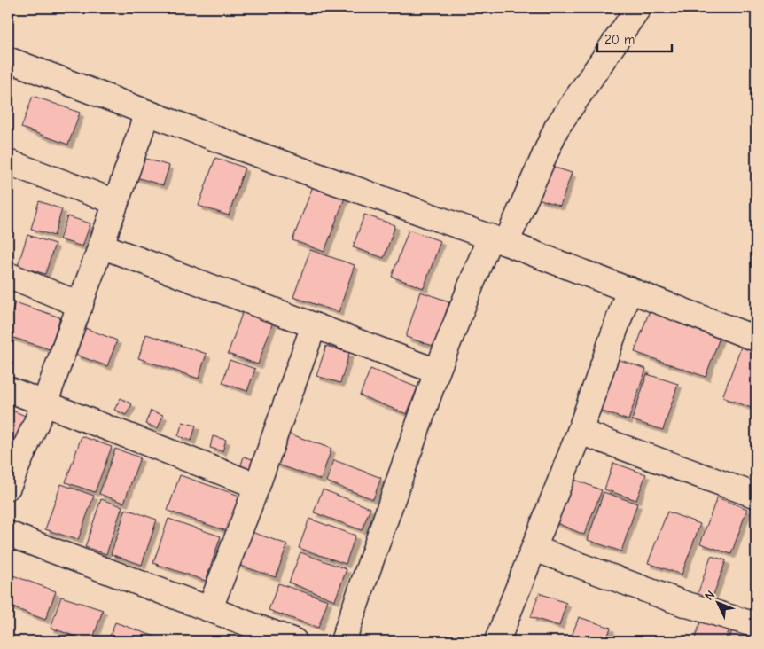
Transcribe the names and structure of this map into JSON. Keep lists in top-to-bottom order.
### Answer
{
  "scale_bar": "20 m",
  "north": "top left"
}
